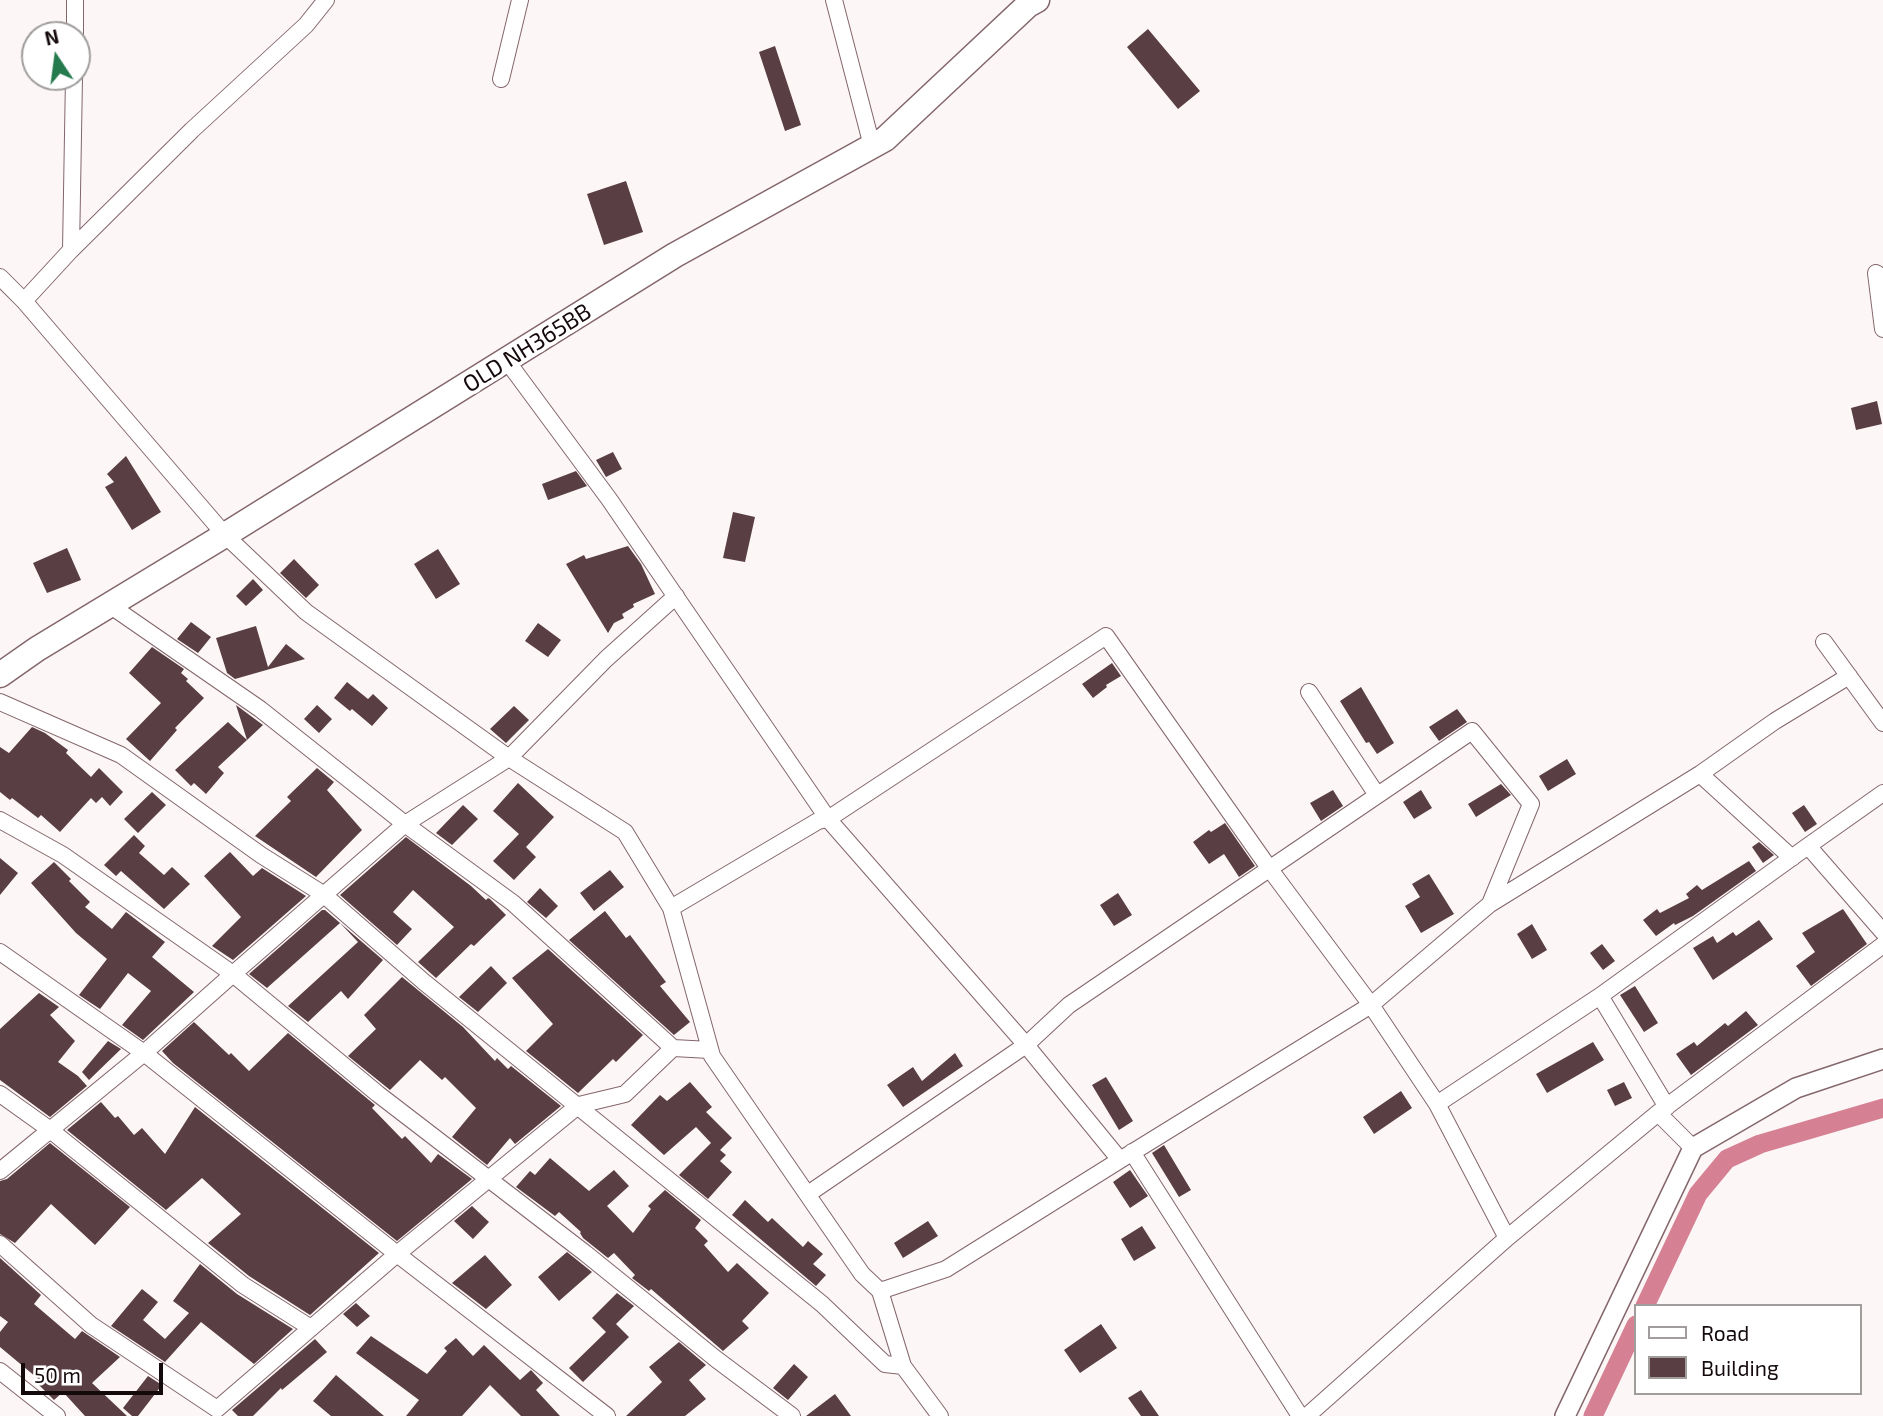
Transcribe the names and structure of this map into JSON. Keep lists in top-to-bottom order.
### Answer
{
  "streets": {
    "main road": ["OLD NH365BB"]
  },
  "legend": ["Road", "Building"],
  "scale_bar": "50 m",
  "north": "top"
}
